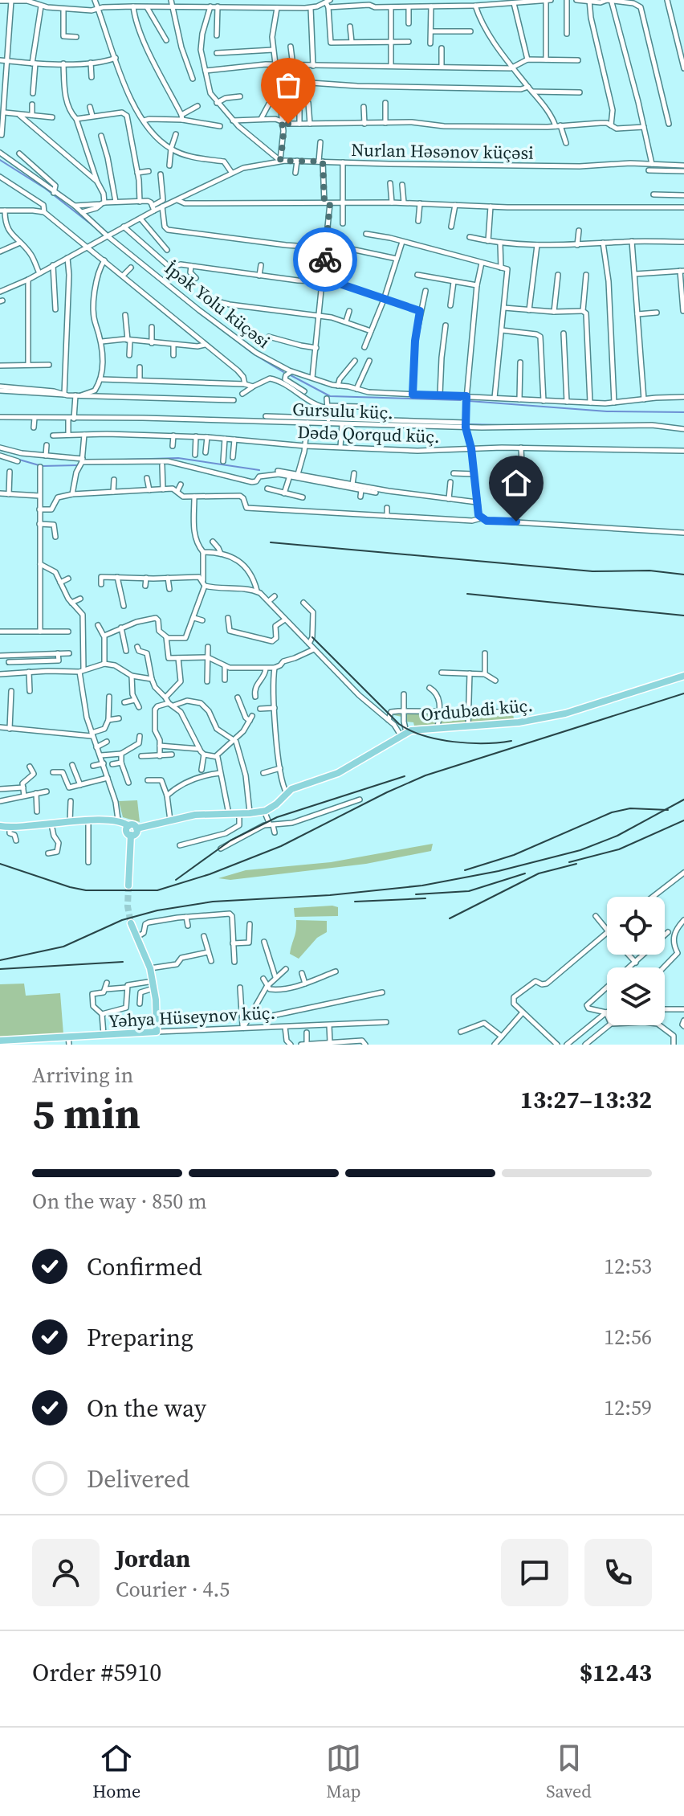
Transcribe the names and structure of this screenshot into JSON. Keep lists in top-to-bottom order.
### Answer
{
  "streets": {
    "main road": ["Ordubadi küç.", "Yəhya Hüseynov küç."],
    "street": [
      "Nurlan Həsənov küçəsi",
      "İpək Yolu küçəsi",
      "Gursulu küç.",
      "Dədə Qorqud küç."
    ]
  },
  "crossings": [
    ["Nurlan Həsənov küçəsi", "İpək Yolu küçəsi"]
  ],
  "page": {
    "heading": ["5 min", "Arriving in", "13:27–13:32"],
    "panel": [
      "Jordan",
      "Courier · 4.5",
      "Order #5910",
      "$12.43"
    ],
    "bar": "On the way · 850 m",
    "list": [
      ["Confirmed", "12:53"],
      ["Preparing", "12:56"],
      ["On the way", "12:59"],
      "Delivered"
    ],
    "tabs": ["Home", "Map", "Saved"]
  }
}
